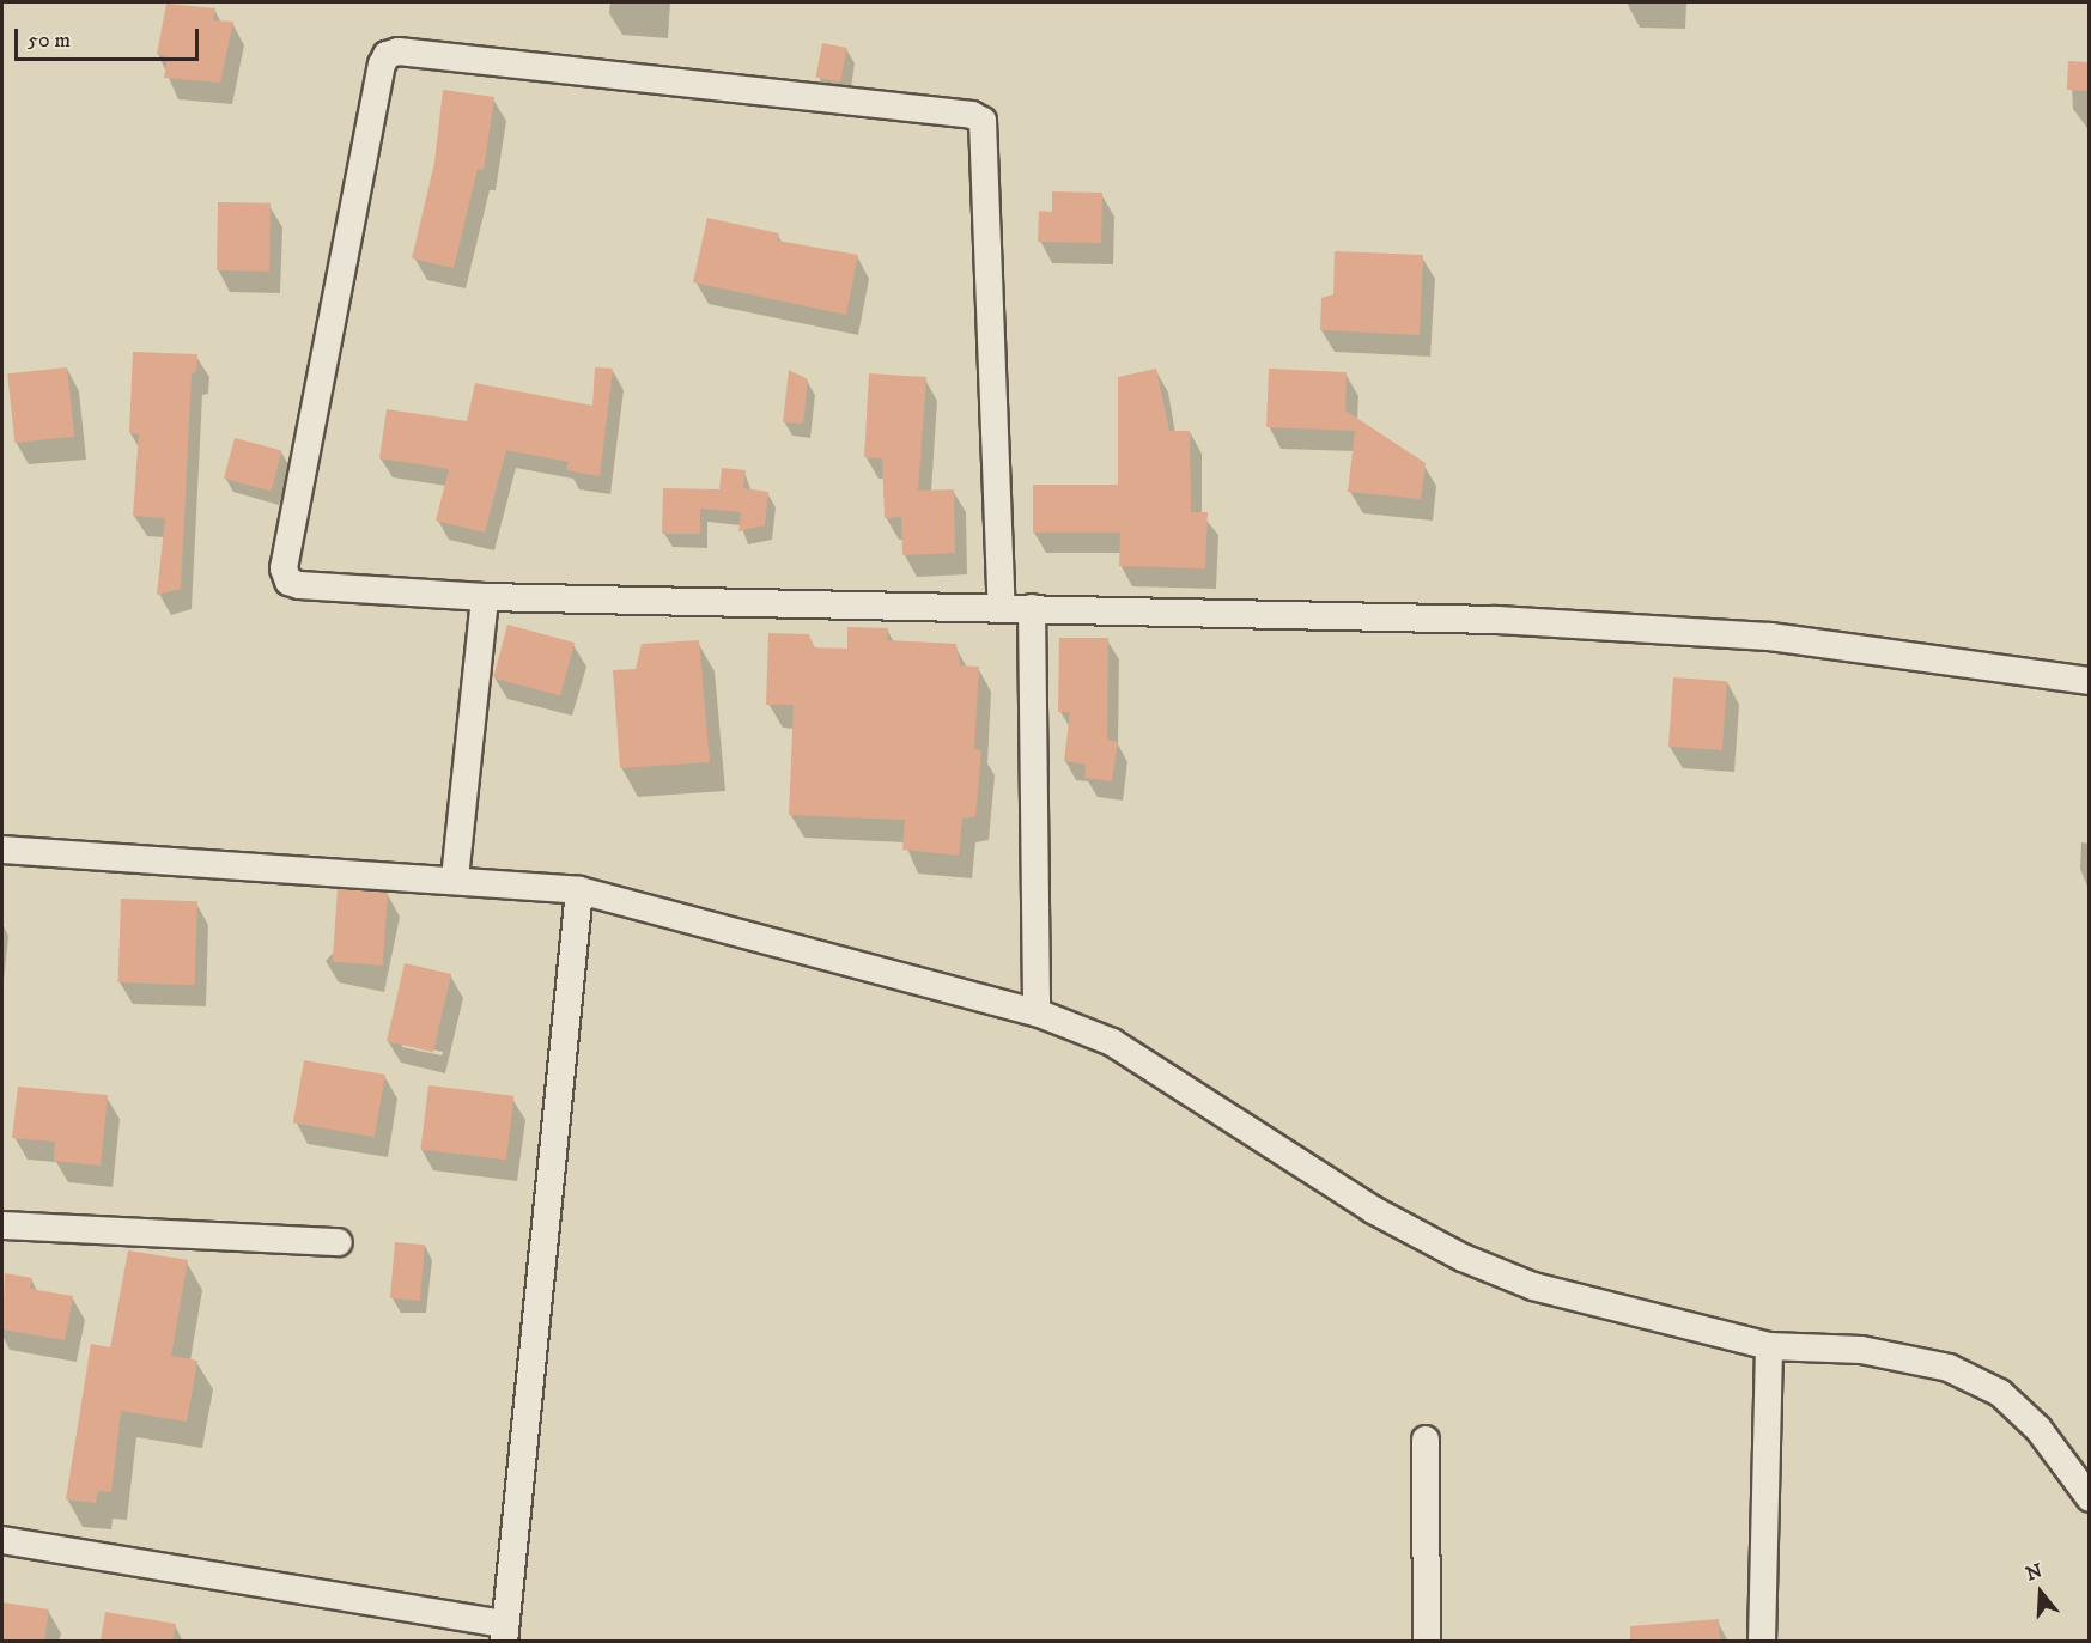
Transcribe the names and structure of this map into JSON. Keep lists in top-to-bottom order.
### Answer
{
  "scale_bar": "50 m",
  "north": "top"
}
